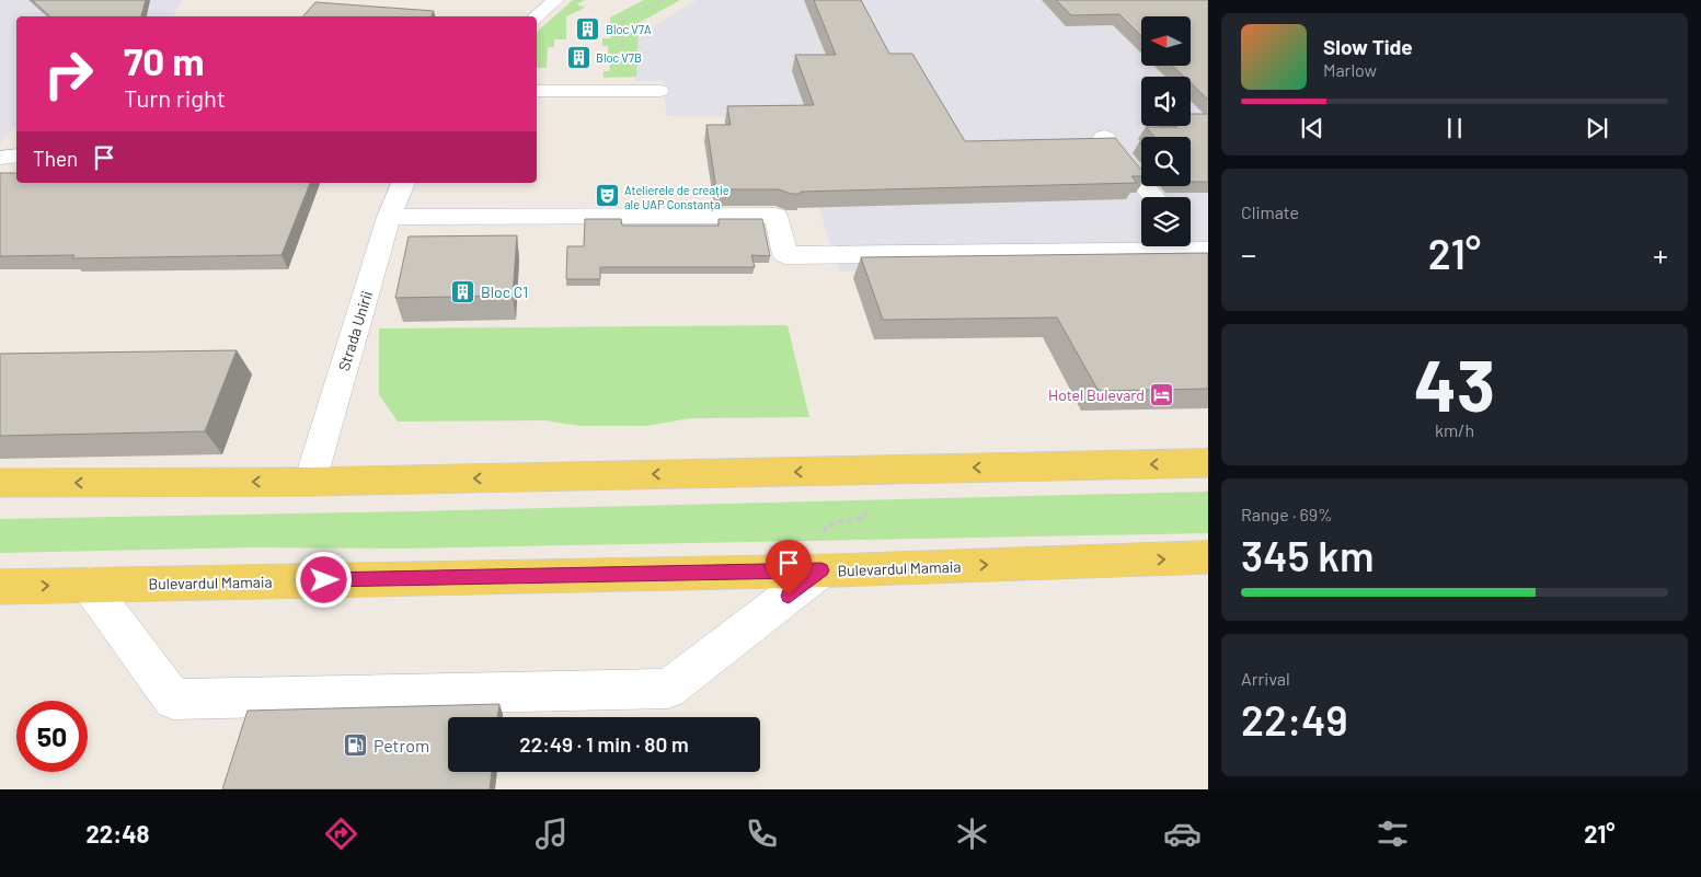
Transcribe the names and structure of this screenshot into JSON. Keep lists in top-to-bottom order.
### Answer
{
  "streets": {
    "main road": ["Bulevardul Mamaia"],
    "street": ["Strada Unirii"]
  },
  "places": {
    "building": ["Bloc V7A", "Bloc V7B", "Bloc C1"],
    "theatre": ["Atelierele de creație ale UAP Constanța"],
    "hotel": ["Hotel Bulevard"],
    "fuel station": ["Petrom"]
  },
  "north": "left",
  "page": {
    "turn": ["70 m", "Turn right"],
    "song": ["Slow Tide", "Marlow"],
    "then": "Then",
    "tile": [
      "Climate",
      ["43", "km/h"],
      ["Range · 69%", "345 km"],
      ["Arrival", "22:49"]
    ],
    "heat": ["−", "21°", "+"],
    "limit": "50",
    "trip": "22:49 · 1 min · 80 m",
    "tabs": ["22:48", "21°"]
  }
}
